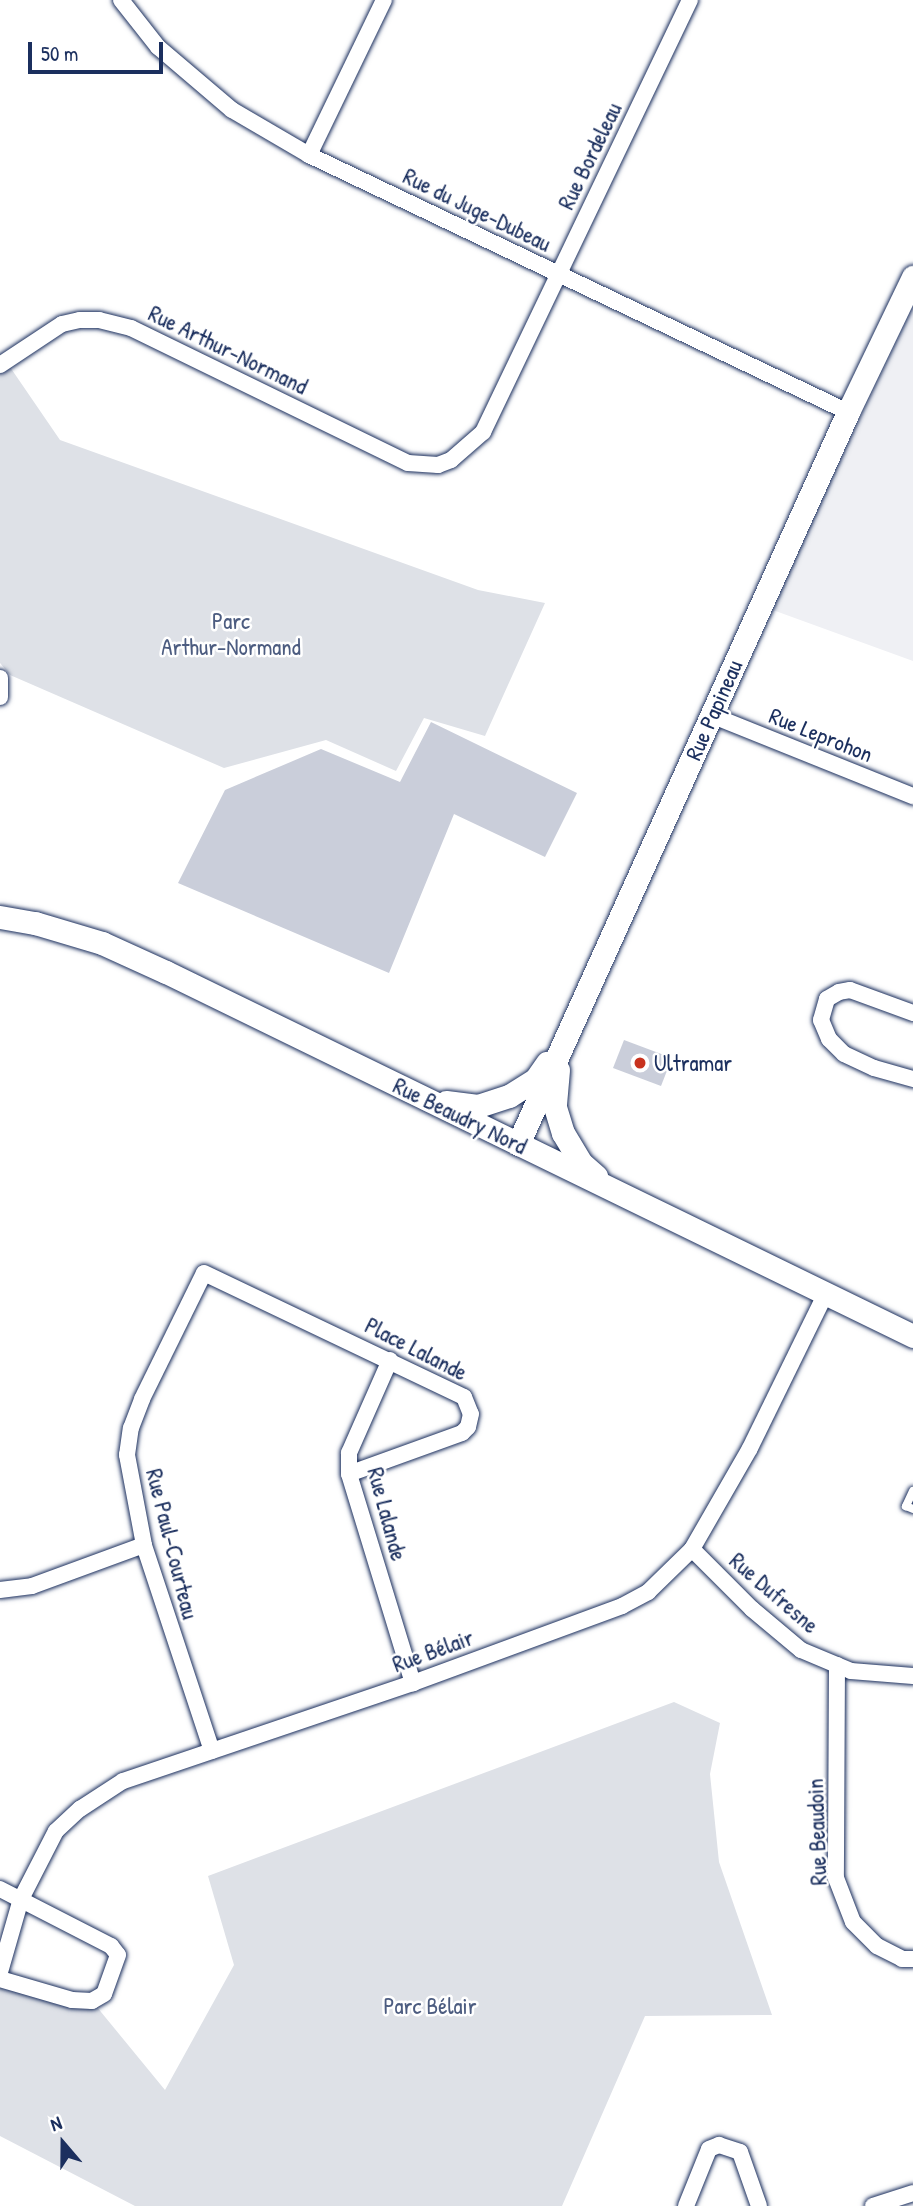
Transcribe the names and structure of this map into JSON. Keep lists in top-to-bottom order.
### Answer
{
  "streets": {
    "main road": ["Rue Papineau", "Rue Beaudry Nord"],
    "street": [
      "Rue Bordeleau",
      "Rue du Juge-Dubeau",
      "Rue Arthur-Normand",
      "Rue Leprohon",
      "Place Lalande",
      "Rue Lalande",
      "Rue Paul-Courteau",
      "Rue Dufresne",
      "Rue Bélair",
      "Rue Beaudoin"
    ]
  },
  "crossings": [
    ["Rue Bordeleau", "Rue du Juge-Dubeau"],
    ["Rue Bordeleau", "Rue Arthur-Normand"],
    ["Rue du Juge-Dubeau", "Rue Papineau"],
    ["Rue Papineau", "Rue Leprohon"],
    ["Rue Papineau", "Rue Beaudry Nord"],
    ["Rue Beaudry Nord", "Rue Bélair"],
    ["Place Lalande", "Rue Lalande"],
    ["Place Lalande", "Rue Paul-Courteau"],
    ["Rue Lalande", "Rue Bélair"],
    ["Rue Paul-Courteau", "Rue Bélair"],
    ["Rue Dufresne", "Rue Bélair"],
    ["Rue Dufresne", "Rue Beaudoin"]
  ],
  "parks": ["Parc Arthur-Normand", "Parc Bélair"],
  "places": ["Ultramar"],
  "scale_bar": "50 m",
  "north": "top"
}
